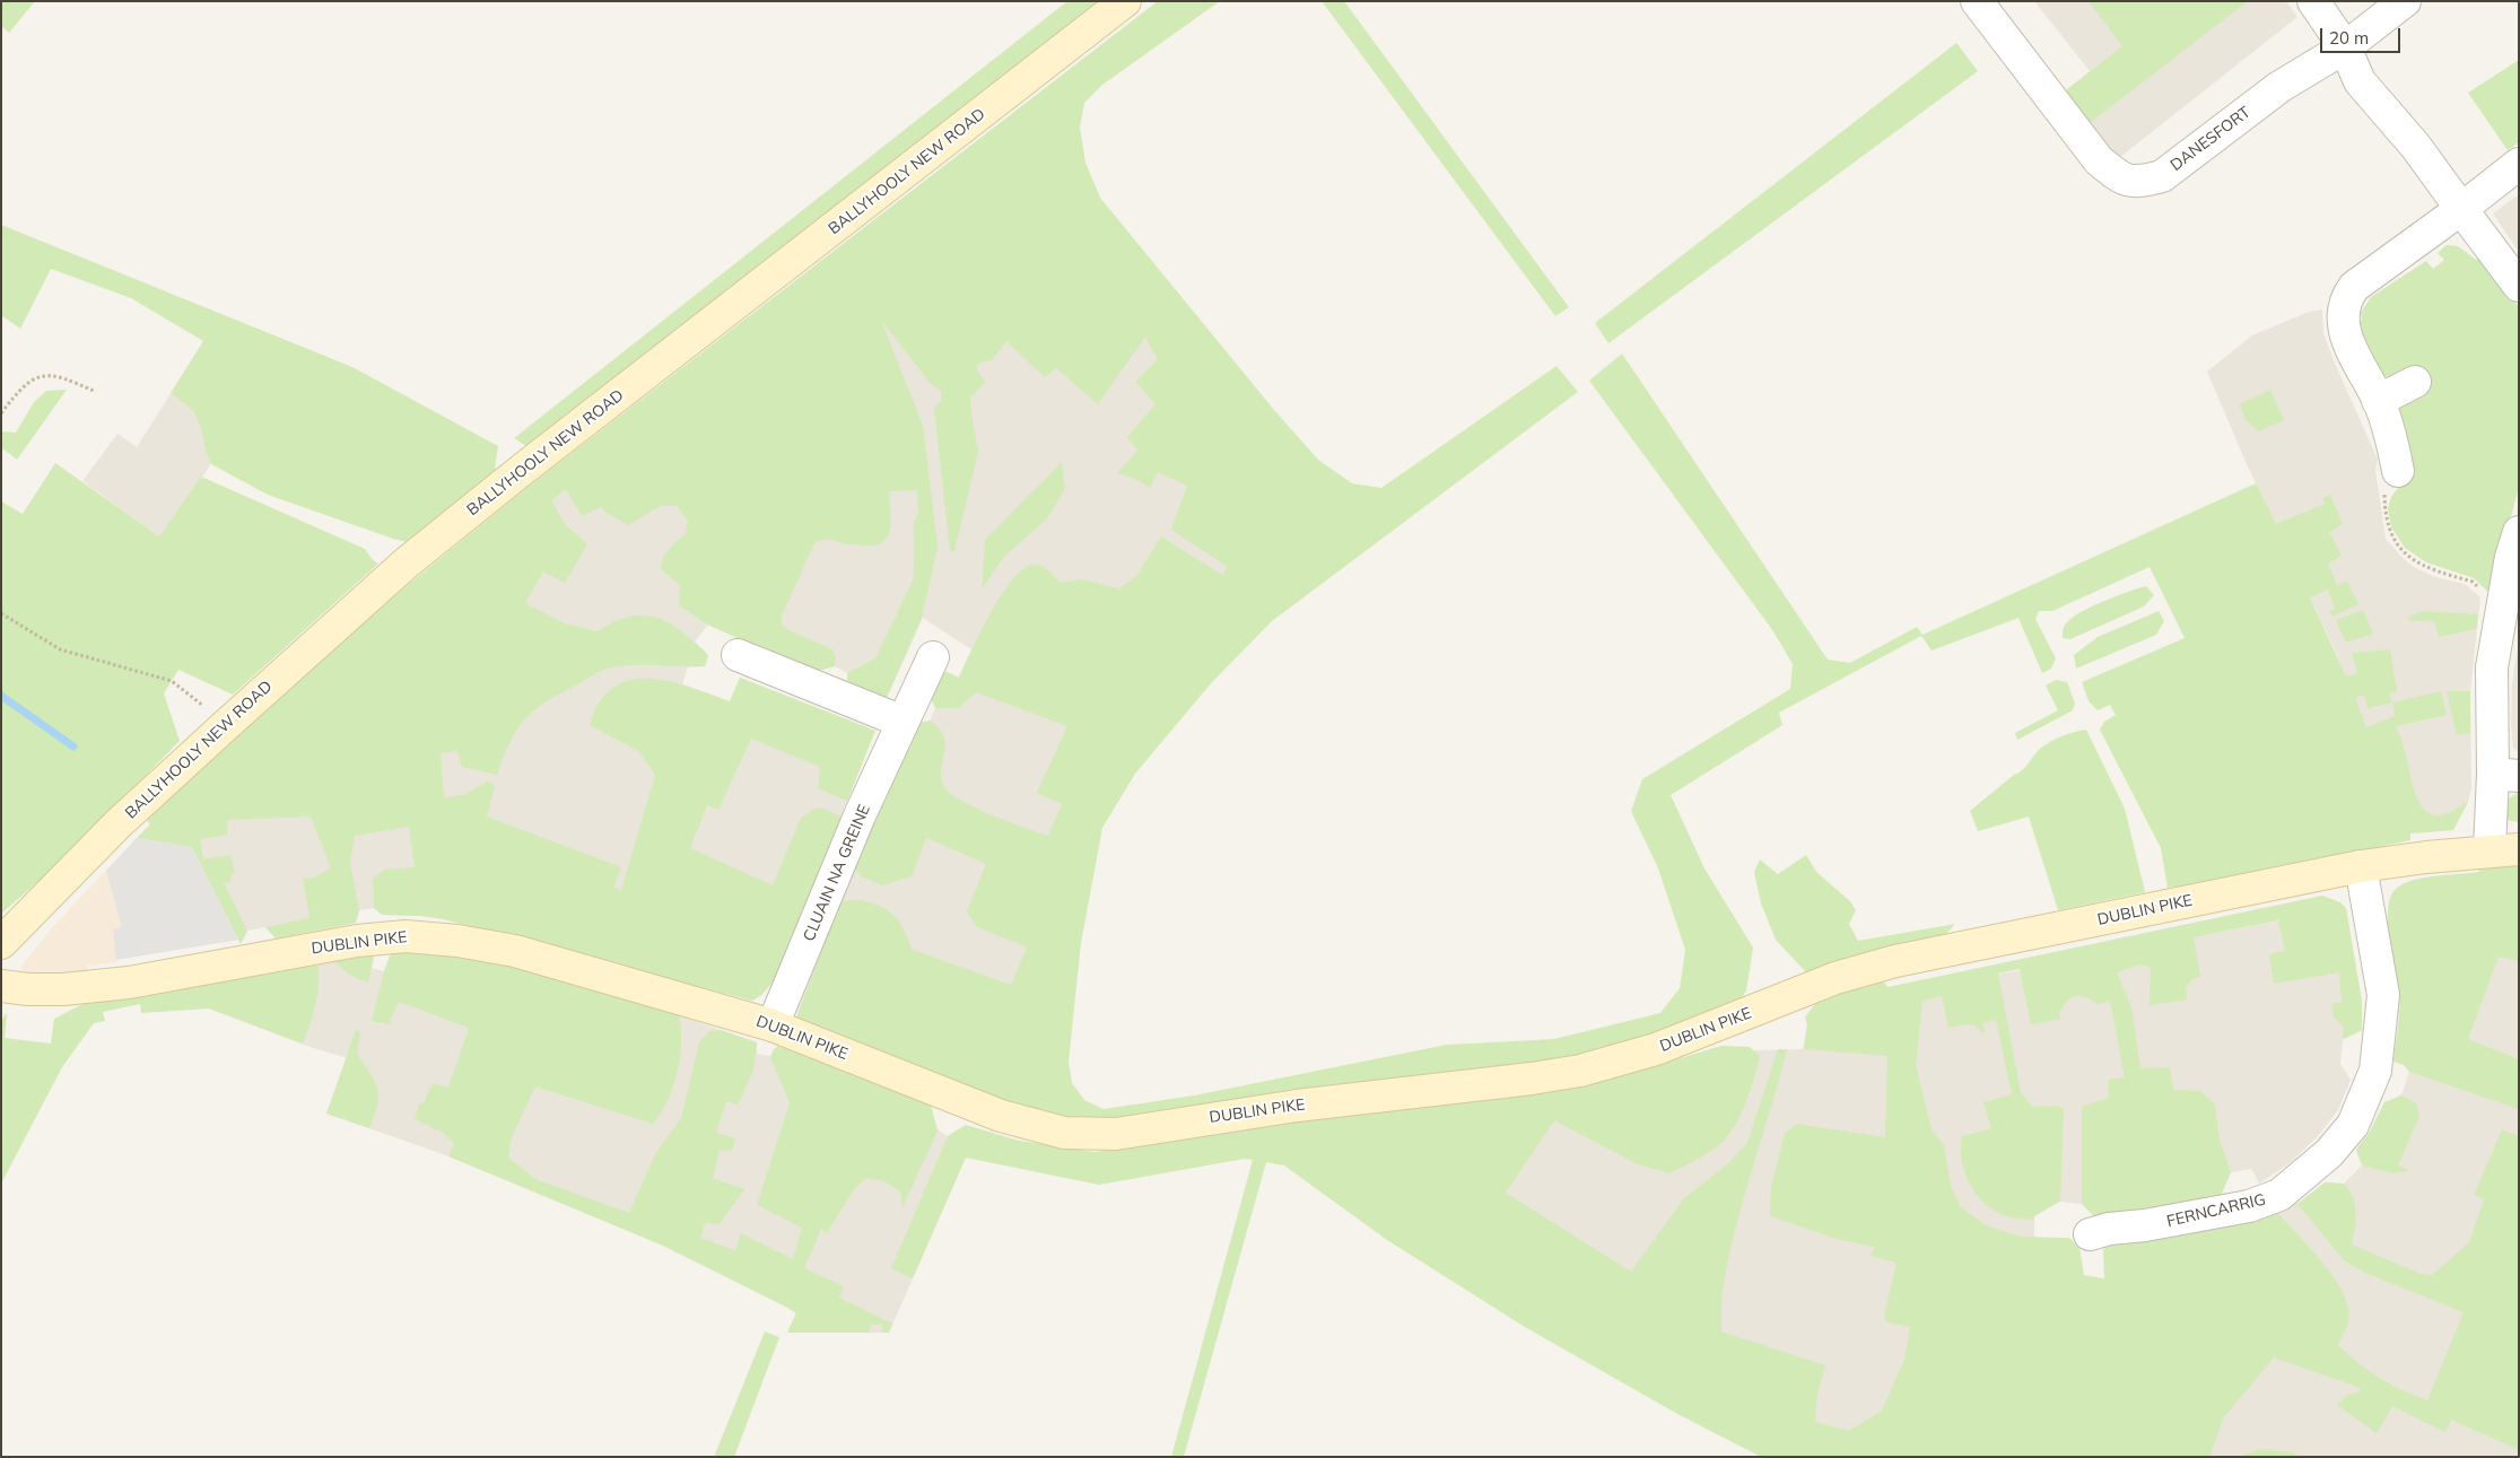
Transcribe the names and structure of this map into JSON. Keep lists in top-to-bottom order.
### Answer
{
  "streets": {
    "street": [
      "DANESFORT",
      "BALLYHOOLY NEW ROAD",
      "CLUAIN NA GREINE",
      "DUBLIN PIKE",
      "FERNCARRIG"
    ]
  },
  "crossings": [
    ["CLUAIN NA GREINE", "DUBLIN PIKE"],
    ["DUBLIN PIKE", "FERNCARRIG"]
  ],
  "scale_bar": "20 m"
}
